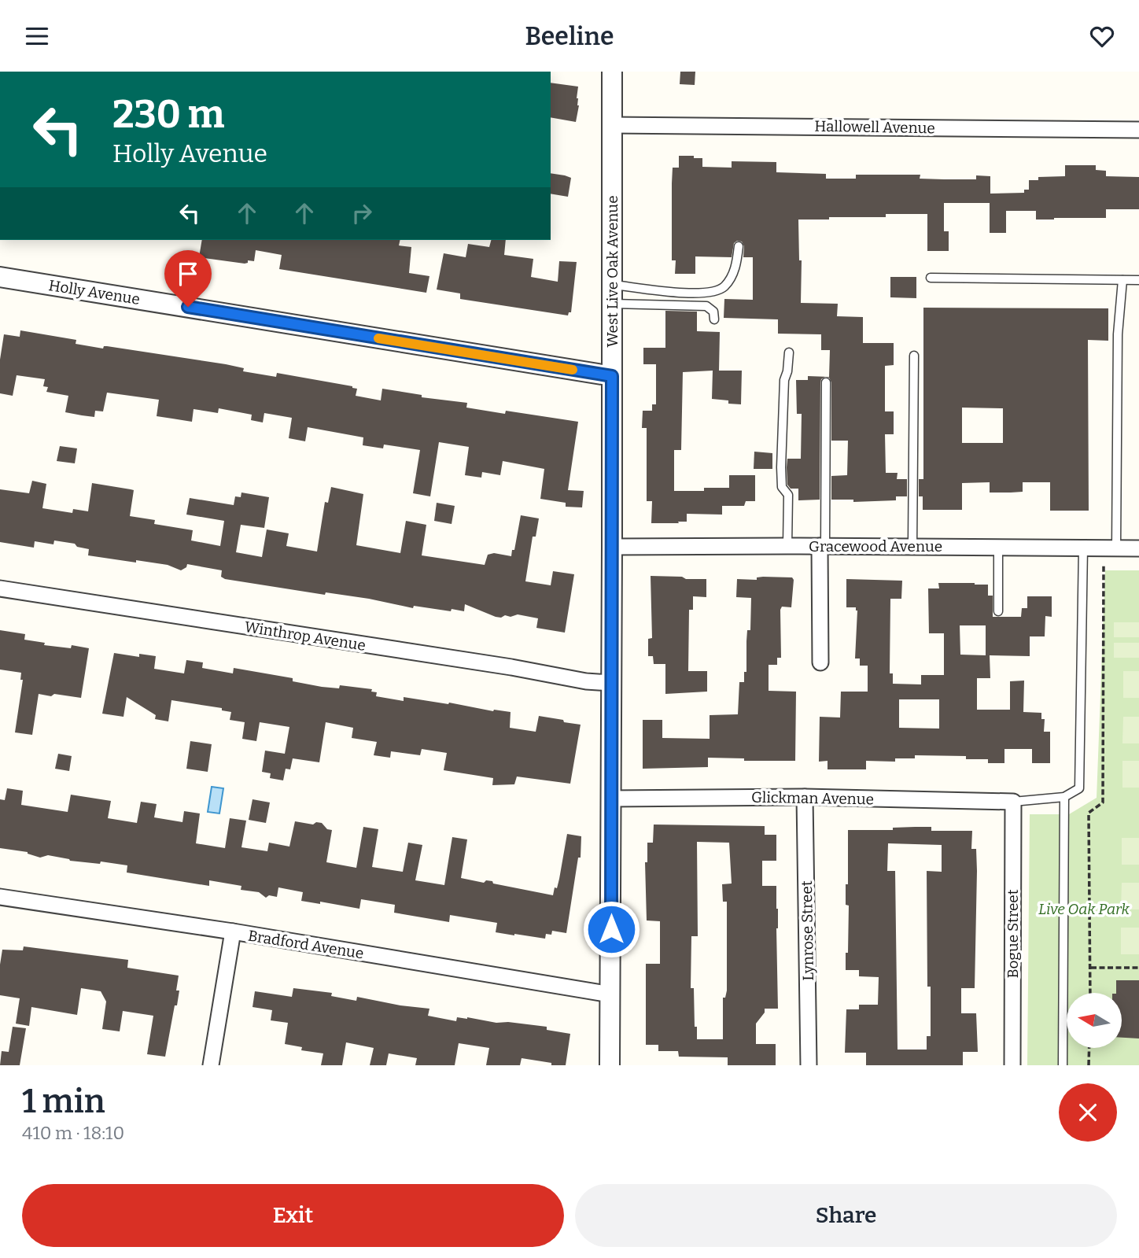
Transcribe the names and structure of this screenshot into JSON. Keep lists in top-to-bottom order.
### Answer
{
  "streets": {
    "street": [
      "Hallowell Avenue",
      "West Live Oak Avenue",
      "Holly Avenue",
      "Gracewood Avenue",
      "Winthrop Avenue",
      "Glickman Avenue",
      "Lynrose Street",
      "Bogue Street",
      "Bradford Avenue"
    ]
  },
  "crossings": [
    ["Hallowell Avenue", "West Live Oak Avenue"],
    ["West Live Oak Avenue", "Holly Avenue"],
    ["West Live Oak Avenue", "Gracewood Avenue"],
    ["West Live Oak Avenue", "Winthrop Avenue"],
    ["West Live Oak Avenue", "Glickman Avenue"],
    ["West Live Oak Avenue", "Bradford Avenue"],
    ["Glickman Avenue", "Lynrose Street"],
    ["Glickman Avenue", "Bogue Street"]
  ],
  "parks": ["Live Oak Park"],
  "north": "left",
  "page": {
    "header": "Beeline",
    "turn": ["230 m", "Holly Avenue"],
    "heading": ["1 min", "410 m · 18:10"],
    "buttons": ["Exit", "Share"]
  }
}
